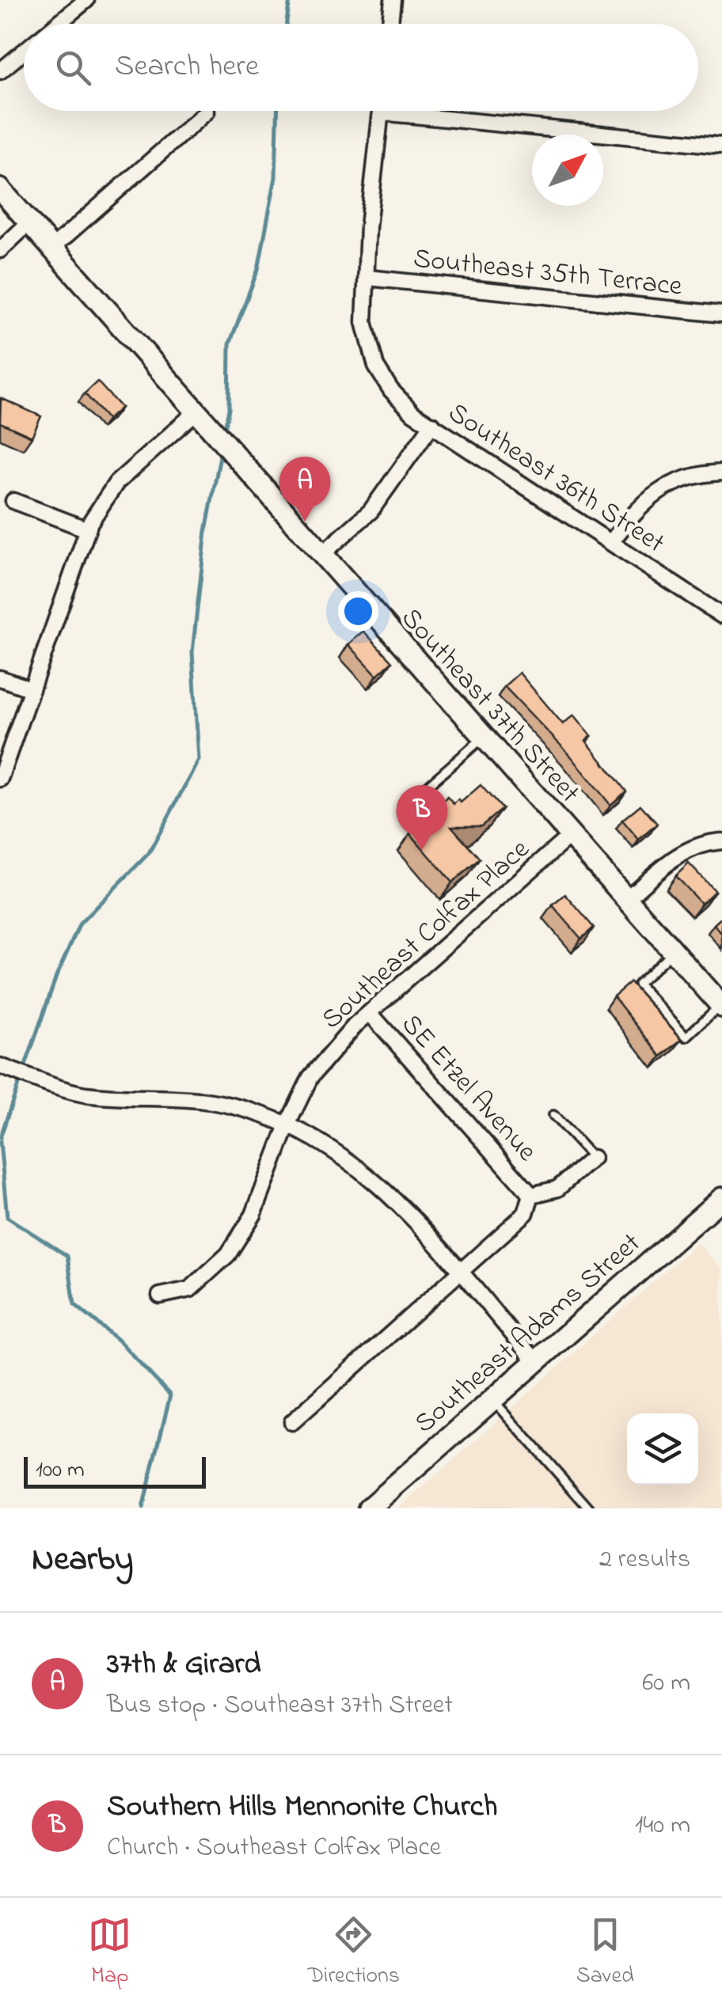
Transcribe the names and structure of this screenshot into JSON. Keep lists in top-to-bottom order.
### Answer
{
  "streets": {
    "main road": ["Southeast 37th Street", "Southeast Adams Street"],
    "street": [
      "Southeast 35th Terrace",
      "Southeast 36th Street",
      "Southeast Colfax Place",
      "SE Etzel Avenue"
    ]
  },
  "crossings": [
    ["Southeast 35th Terrace", "Southeast 36th Street"],
    ["Southeast 37th Street", "Southeast Colfax Place"],
    ["Southeast Colfax Place", "SE Etzel Avenue"]
  ],
  "scale_bar": "100 m",
  "north": "top right",
  "page": {
    "search": "Search here",
    "pins": ["A", "B"],
    "scale": "100 m",
    "heading": ["Nearby", "2 results"],
    "list": [
      {
        "mark": "A",
        "name": "37th & Girard",
        "note": "Bus stop · Southeast 37th Street",
        "value": "60 m"
      },
      {
        "mark": "B",
        "name": "Southern Hills Mennonite Church",
        "note": "Church · Southeast Colfax Place",
        "value": "140 m"
      }
    ],
    "nav": ["Map", "Directions", "Saved"]
  }
}
